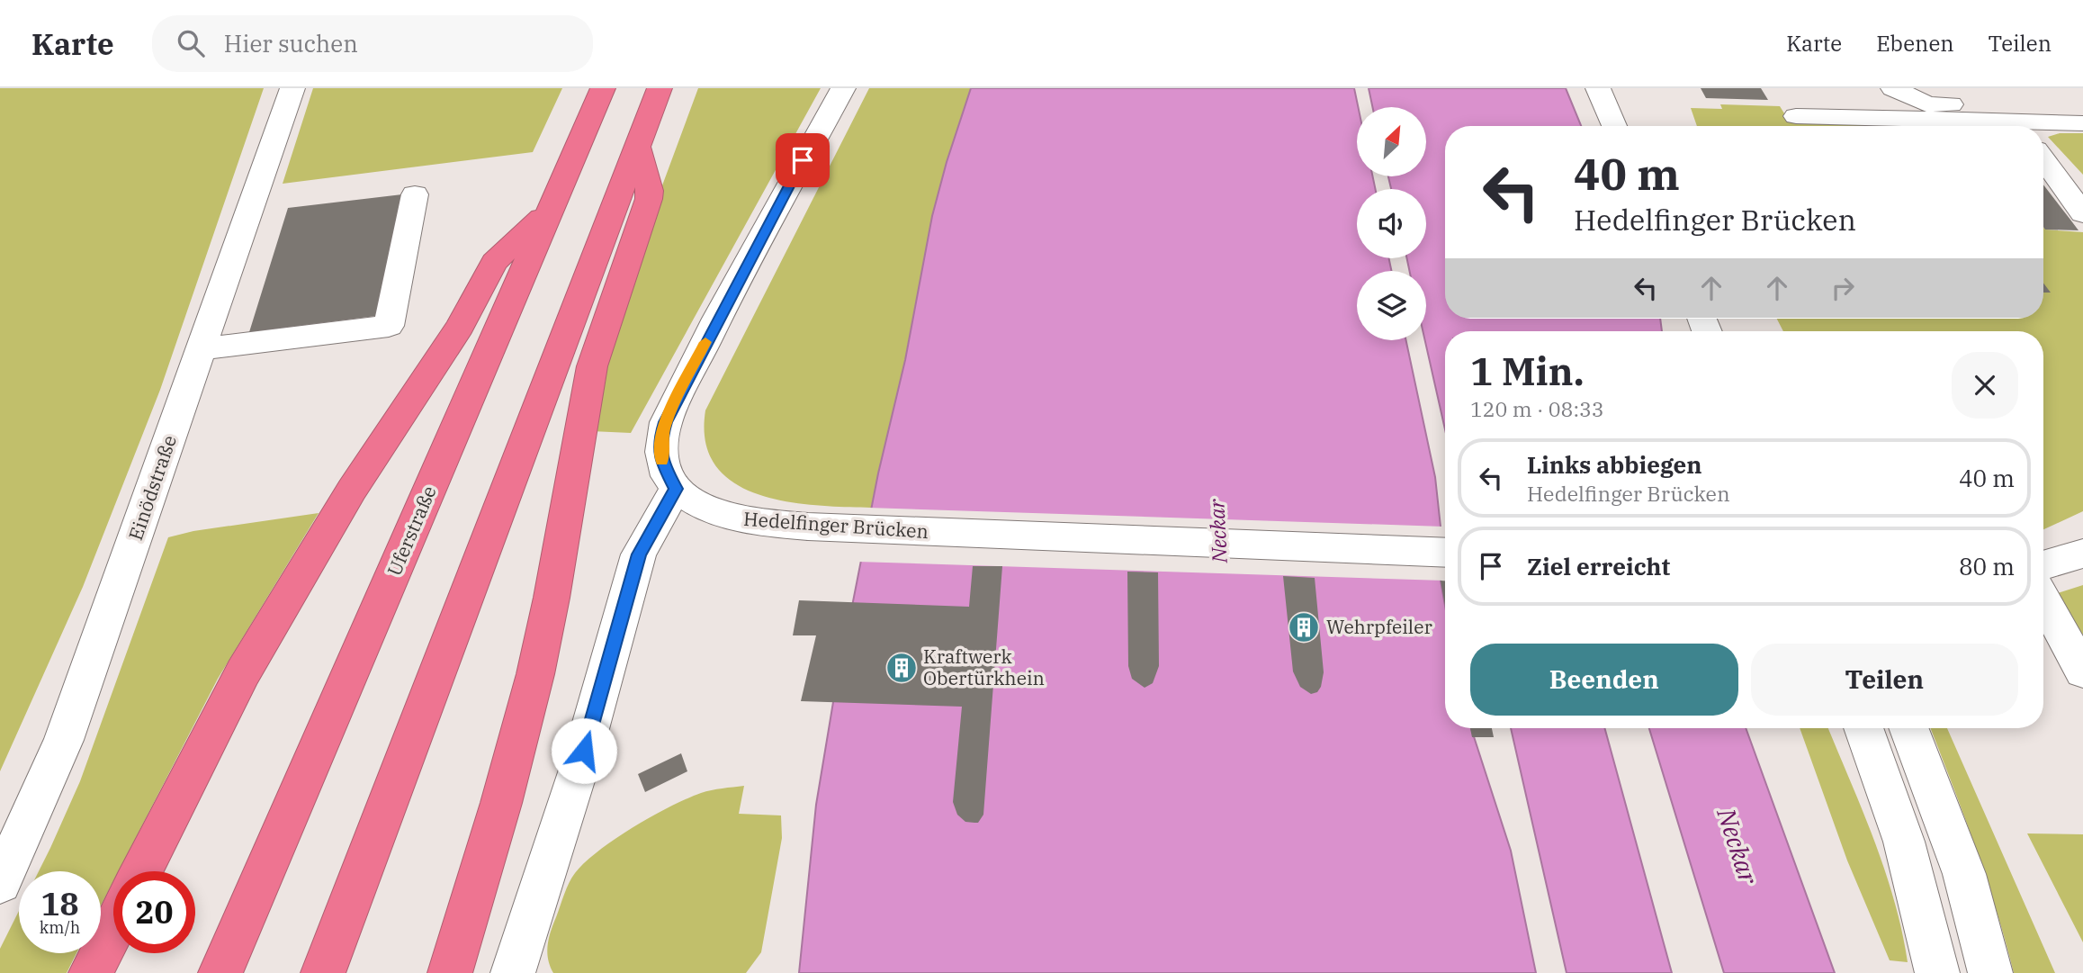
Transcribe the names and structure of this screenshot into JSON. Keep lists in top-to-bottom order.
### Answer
{
  "streets": {
    "highway": ["Uferstraße"],
    "street": ["Einödstraße", "Hedelfinger Brücken"]
  },
  "water": ["Neckar"],
  "places": {
    "building": ["Wehrpfeiler", "Kraftwerk Obertürkhein"]
  },
  "north": "top right",
  "page": {
    "header": "Karte",
    "search": "Hier suchen",
    "nav": ["Karte", "Ebenen", "Teilen"],
    "turn": ["40 m", "Hedelfinger Brücken"],
    "heading": ["1 Min.", "120 m · 08:33"],
    "list": [
      {
        "name": "Links abbiegen",
        "note": "Hedelfinger Brücken",
        "value": "40 m"
      },
      {
        "name": "Ziel erreicht",
        "value": "80 m"
      }
    ],
    "buttons": ["Beenden", "Teilen"],
    "speed": "18 km/h",
    "limit": "20"
  }
}
